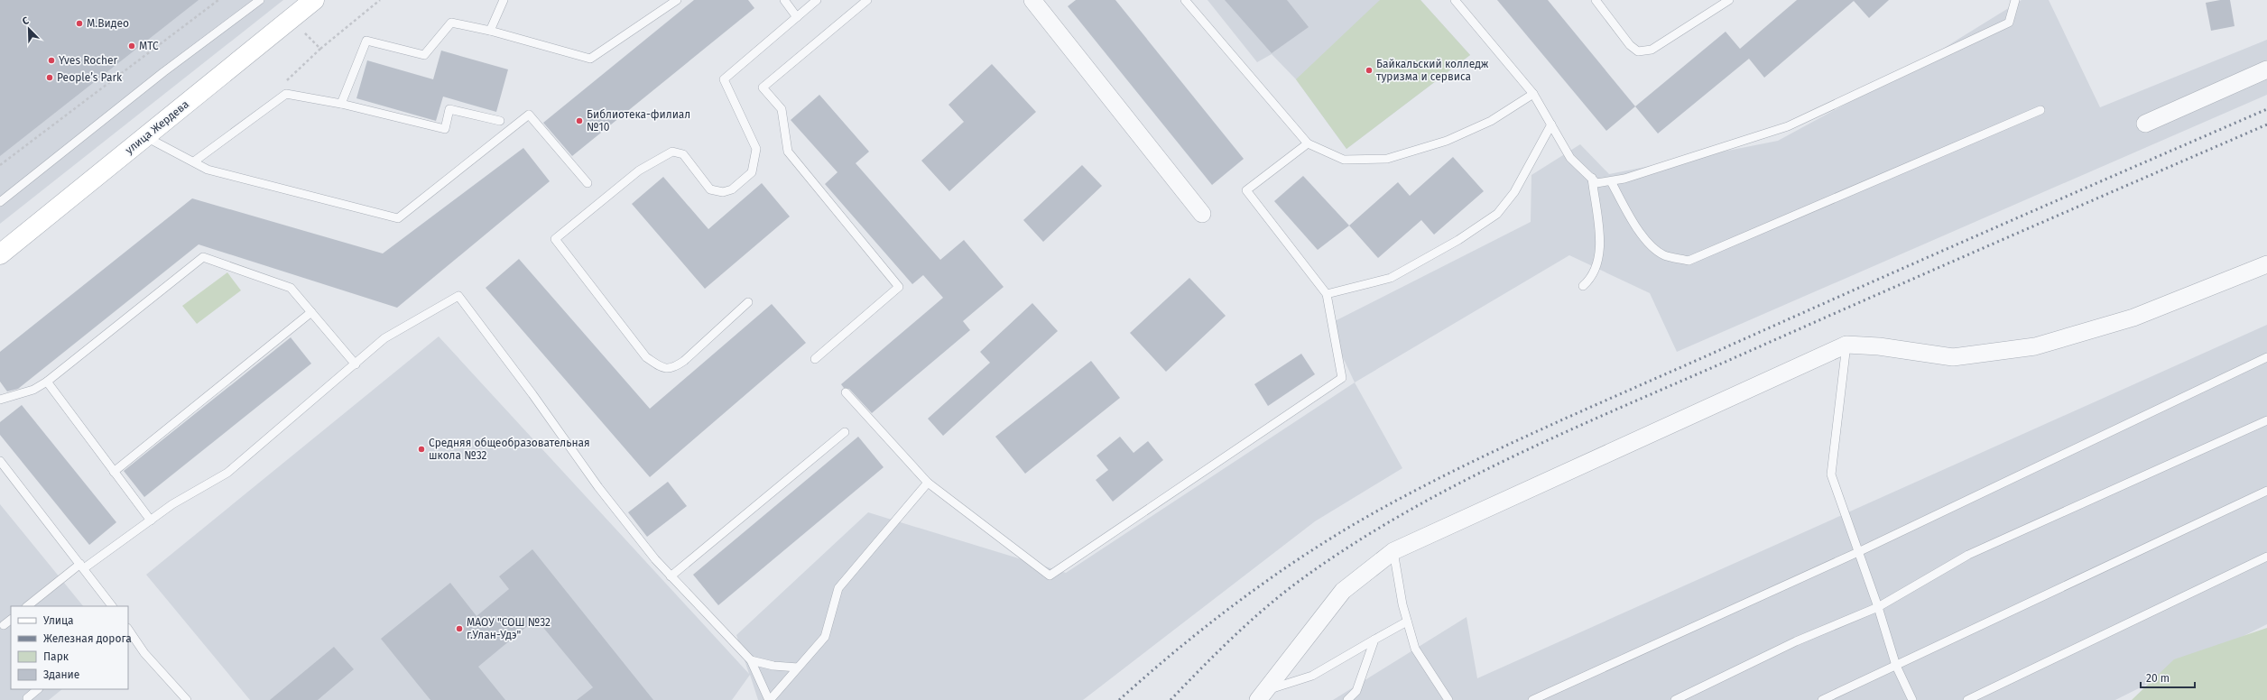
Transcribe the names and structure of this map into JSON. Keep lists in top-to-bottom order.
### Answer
{
  "streets": {
    "main road": ["улица Жердева"]
  },
  "places": [
    "М.Видео",
    "МТС",
    "Yves Rocher",
    "Байкальский колледж туризма и сервиса",
    "People’s Park",
    "Библиотека-филиал №10",
    "Средняя общеобразовательная школа №32",
    "МАОУ \"СОШ №32 г.Улан-Удэ\""
  ],
  "legend": [
    "Улица",
    "Железная дорога",
    "Парк",
    "Здание"
  ],
  "scale_bar": "20 m",
  "north": "top left"
}
